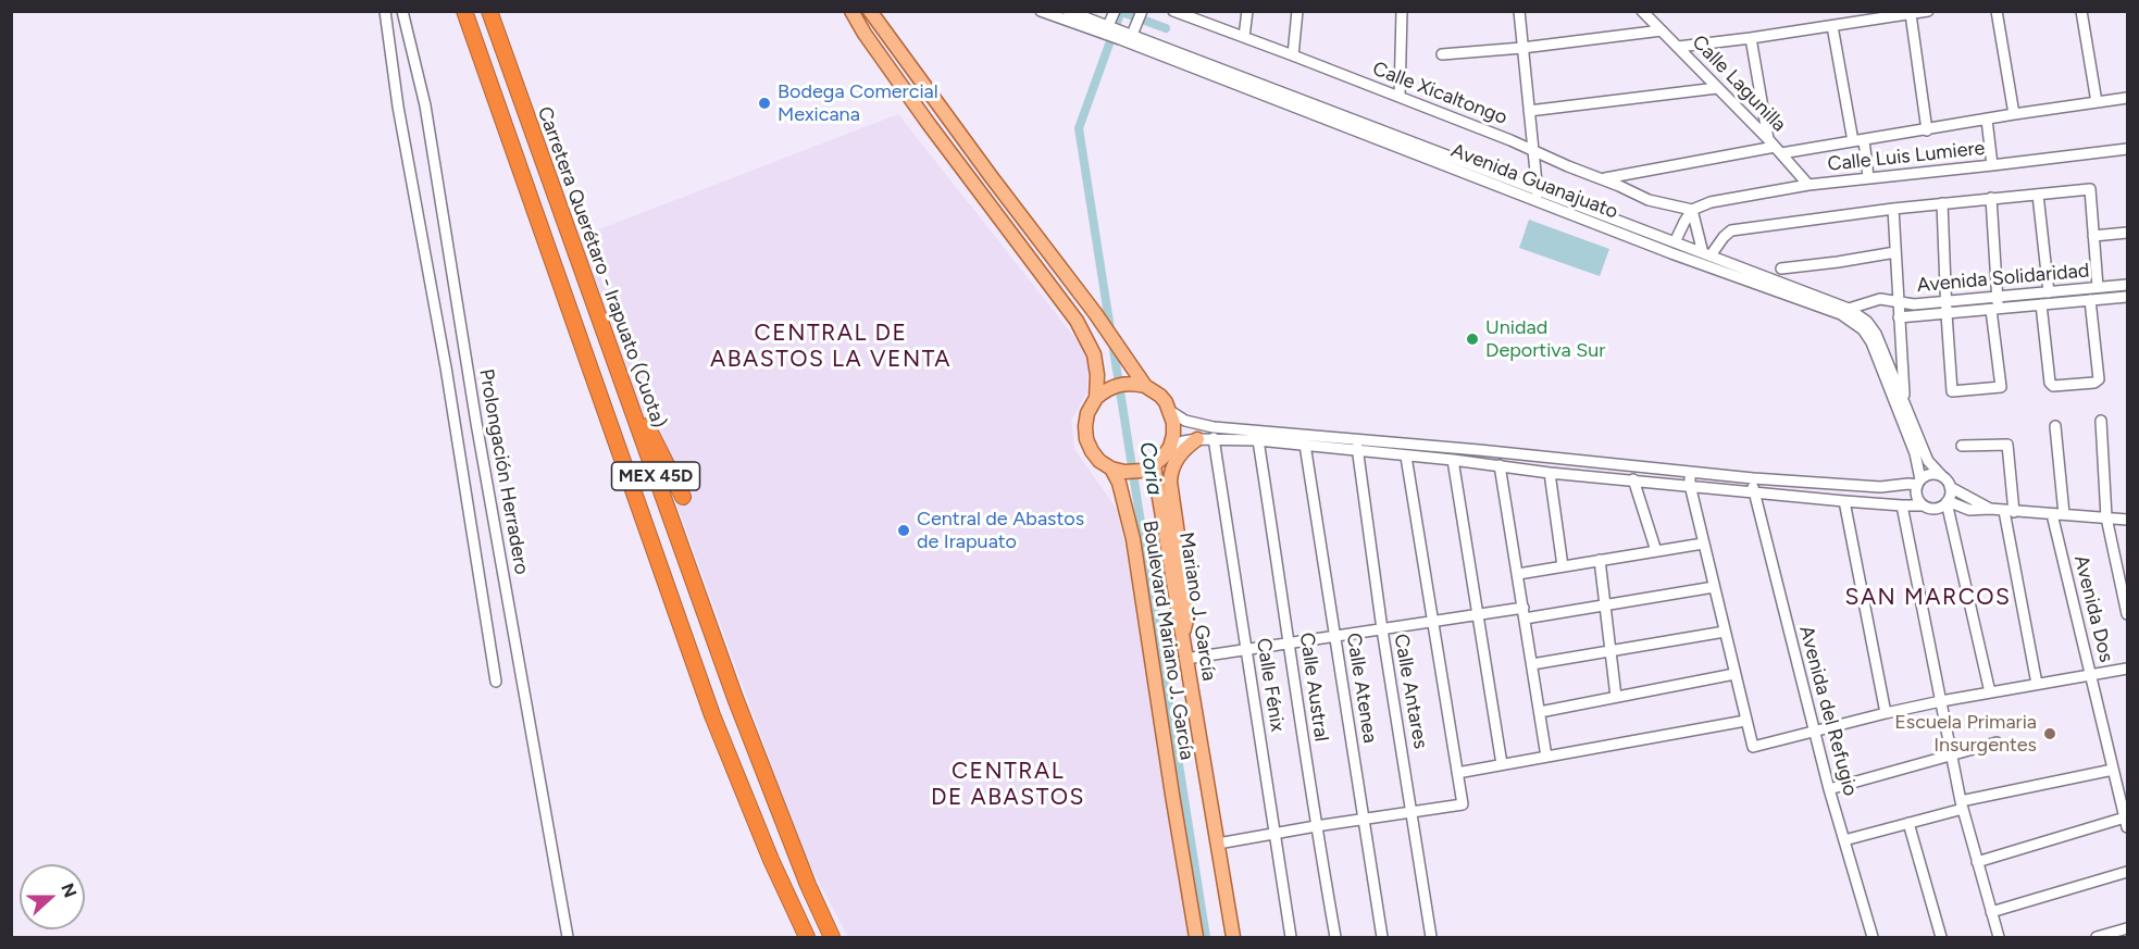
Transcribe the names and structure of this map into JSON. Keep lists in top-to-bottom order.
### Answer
{
  "streets": {
    "highway": ["Carretera Querétaro - Irapuato (Cuota)", "MEX 45D"],
    "main road": ["Mariano J. García", "Boulevard Mariano J. García"],
    "street": [
      "Calle Lagunilla",
      "Calle Xicaltongo",
      "Calle Luis Lumiere",
      "Avenida Guanajuato",
      "Avenida Solidaridad",
      "Prolongación Herradero",
      "Avenida Dos",
      "Calle Fénix",
      "Calle Austral",
      "Calle Atenea",
      "Calle Antares",
      "Avenida del Refugio"
    ]
  },
  "crossings": [
    ["Calle Lagunilla", "Calle Luis Lumiere"],
    ["Calle Xicaltongo", "Calle Luis Lumiere"],
    ["Avenida Guanajuato", "Avenida Solidaridad"],
    ["Mariano J. García", "Boulevard Mariano J. García"]
  ],
  "districts": ["CENTRAL DE ABASTOS LA VENTA", "SAN MARCOS", "CENTRAL DE ABASTOS"],
  "water": ["Coria"],
  "places": [
    "Bodega Comercial Mexicana",
    "Unidad Deportiva Sur",
    "Central de Abastos de Irapuato",
    "Escuela Primaria Insurgentes"
  ],
  "north": "right"
}
